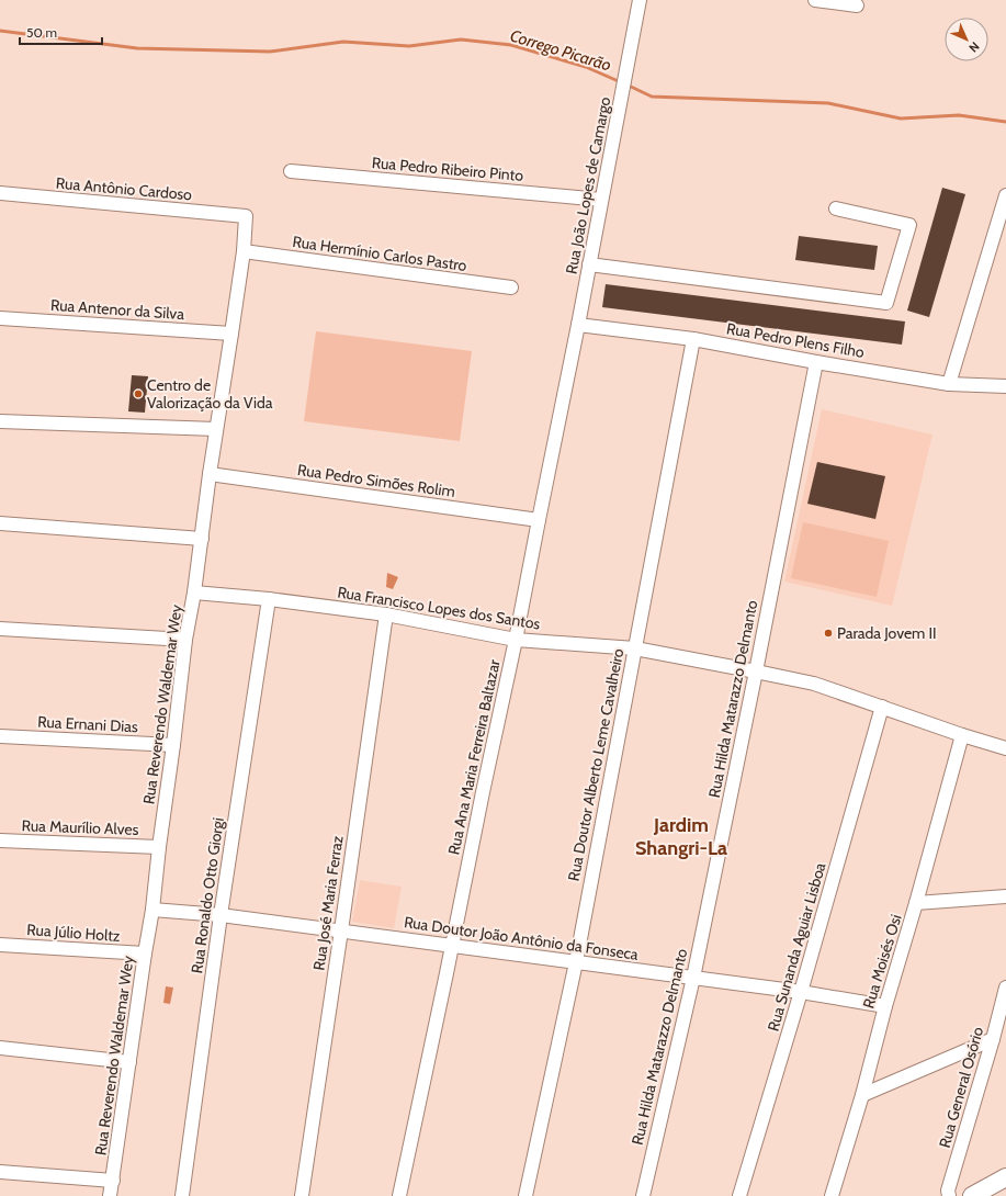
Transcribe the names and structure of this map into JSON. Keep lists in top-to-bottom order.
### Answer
{
  "streets": {
    "street": [
      "Rua Pedro Ribeiro Pinto",
      "Rua João Lopes de Camargo",
      "Rua Antônio Cardoso",
      "Rua Hermínio Carlos Pastro",
      "Rua Antenor da Silva",
      "Rua Pedro Plens Filho",
      "Rua Pedro Simões Rolim",
      "Rua Francisco Lopes dos Santos",
      "Rua Hilda Matarazzo Delmanto",
      "Rua Reverendo Waldemar Wey",
      "Rua Ernani Dias",
      "Rua Ana Maria Ferreira Baltazar",
      "Rua Doutor Alberto Leme Cavalheiro",
      "Rua Maurílio Alves",
      "Rua Ronaldo Otto Giorgi",
      "Rua José Maria Ferraz",
      "Rua Júlio Holtz",
      "Rua Doutor João Antônio da Fonseca",
      "Rua Sunanda Aguiar Lisboa",
      "Rua Moisés Osi",
      "Rua General Osório"
    ]
  },
  "crossings": [
    ["Rua Pedro Ribeiro Pinto", "Rua João Lopes de Camargo"],
    ["Rua João Lopes de Camargo", "Rua Pedro Plens Filho"],
    ["Rua João Lopes de Camargo", "Rua Ana Maria Ferreira Baltazar"],
    ["Rua Antônio Cardoso", "Rua Reverendo Waldemar Wey"],
    ["Rua Hermínio Carlos Pastro", "Rua Reverendo Waldemar Wey"],
    ["Rua Antenor da Silva", "Rua Reverendo Waldemar Wey"],
    ["Rua Pedro Plens Filho", "Rua Hilda Matarazzo Delmanto"],
    ["Rua Pedro Plens Filho", "Rua Ana Maria Ferreira Baltazar"],
    ["Rua Pedro Plens Filho", "Rua Doutor Alberto Leme Cavalheiro"],
    ["Rua Pedro Simões Rolim", "Rua Reverendo Waldemar Wey"],
    ["Rua Pedro Simões Rolim", "Rua Ana Maria Ferreira Baltazar"],
    ["Rua Francisco Lopes dos Santos", "Rua Hilda Matarazzo Delmanto"],
    ["Rua Francisco Lopes dos Santos", "Rua Reverendo Waldemar Wey"],
    ["Rua Francisco Lopes dos Santos", "Rua Ana Maria Ferreira Baltazar"],
    ["Rua Francisco Lopes dos Santos", "Rua Doutor Alberto Leme Cavalheiro"],
    ["Rua Francisco Lopes dos Santos", "Rua Ronaldo Otto Giorgi"],
    ["Rua Francisco Lopes dos Santos", "Rua José Maria Ferraz"],
    ["Rua Francisco Lopes dos Santos", "Rua Sunanda Aguiar Lisboa"],
    ["Rua Francisco Lopes dos Santos", "Rua Moisés Osi"],
    ["Rua Hilda Matarazzo Delmanto", "Rua Doutor João Antônio da Fonseca"],
    ["Rua Reverendo Waldemar Wey", "Rua Ernani Dias"],
    ["Rua Reverendo Waldemar Wey", "Rua Maurílio Alves"],
    ["Rua Reverendo Waldemar Wey", "Rua Júlio Holtz"],
    ["Rua Reverendo Waldemar Wey", "Rua Doutor João Antônio da Fonseca"],
    ["Rua Ana Maria Ferreira Baltazar", "Rua Doutor João Antônio da Fonseca"],
    ["Rua Doutor Alberto Leme Cavalheiro", "Rua Doutor João Antônio da Fonseca"],
    ["Rua Ronaldo Otto Giorgi", "Rua Doutor João Antônio da Fonseca"],
    ["Rua José Maria Ferraz", "Rua Doutor João Antônio da Fonseca"],
    ["Rua Doutor João Antônio da Fonseca", "Rua Sunanda Aguiar Lisboa"],
    ["Rua Doutor João Antônio da Fonseca", "Rua Moisés Osi"]
  ],
  "districts": ["Jardim Shangri-La"],
  "water": ["Corrego Picarão"],
  "places": ["Centro de Valorização da Vida", "Parada Jovem II"],
  "scale_bar": "50 m",
  "north": "bottom right"
}
